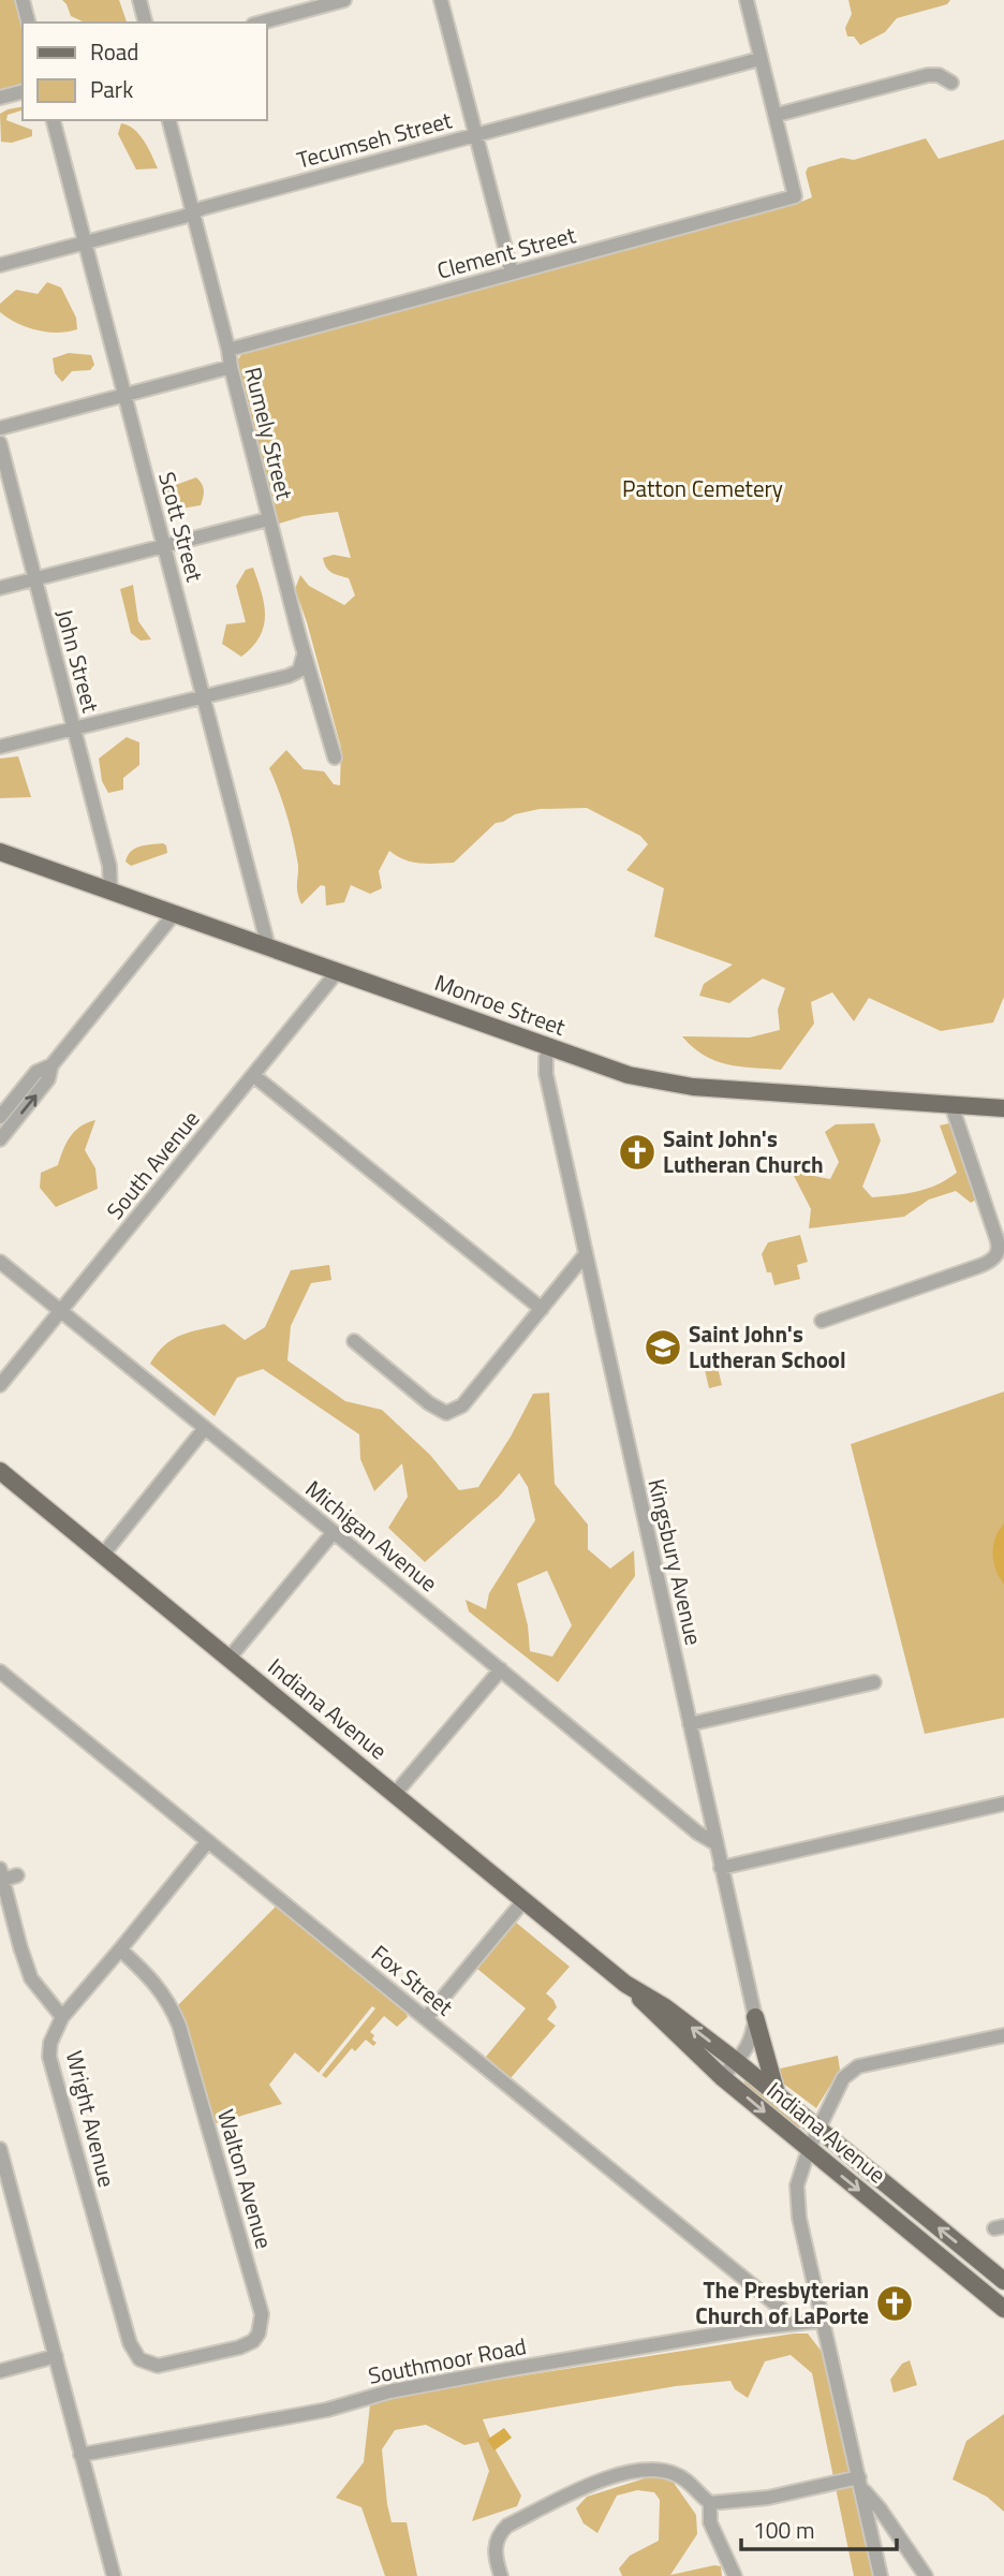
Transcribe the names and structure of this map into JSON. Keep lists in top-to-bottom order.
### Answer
{
  "streets": {
    "main road": ["Monroe Street", "Indiana Avenue"],
    "street": [
      "Tecumseh Street",
      "Clement Street",
      "Rumely Street",
      "Scott Street",
      "John Street",
      "South Avenue",
      "Michigan Avenue",
      "Kingsbury Avenue",
      "Fox Street",
      "Wright Avenue",
      "Walton Avenue",
      "Southmoor Road"
    ]
  },
  "crossings": [
    ["Tecumseh Street", "Rumely Street"],
    ["Tecumseh Street", "Scott Street"],
    ["Clement Street", "Rumely Street"],
    ["Scott Street", "Monroe Street"],
    ["John Street", "Monroe Street"],
    ["Monroe Street", "South Avenue"],
    ["Monroe Street", "Kingsbury Avenue"],
    ["South Avenue", "Michigan Avenue"],
    ["Michigan Avenue", "Kingsbury Avenue"],
    ["Fox Street", "Southmoor Road"],
    ["Wright Avenue", "Walton Avenue"]
  ],
  "parks": ["Patton Cemetery"],
  "places": {
    "church": ["Saint John's Lutheran Church", "The Presbyterian Church of LaPorte"],
    "school or university": ["Saint John's Lutheran School"]
  },
  "legend": ["Road", "Park"],
  "scale_bar": "100 m"
}
